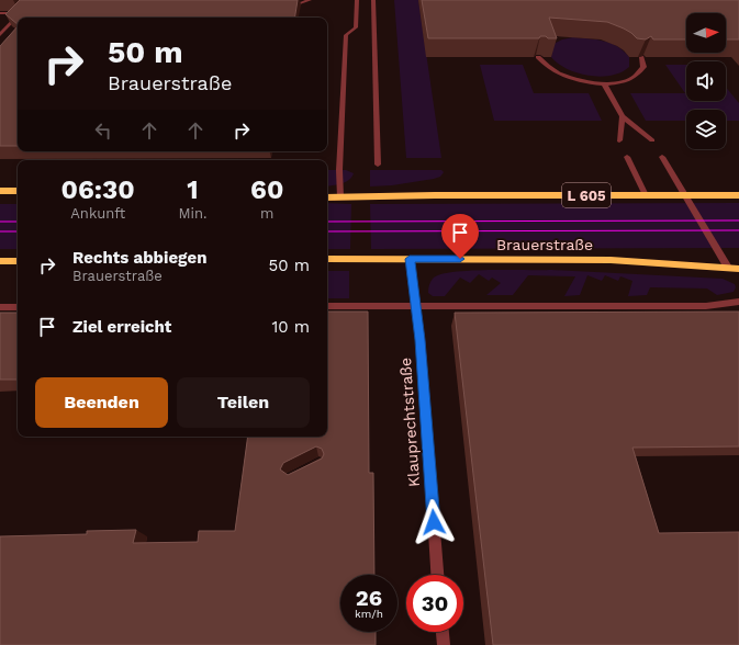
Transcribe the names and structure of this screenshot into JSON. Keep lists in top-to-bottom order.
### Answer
{
  "streets": {
    "main road": ["L 605", "Brauerstraße"],
    "street": ["Klauprechtstraße"]
  },
  "crossings": [
    ["Brauerstraße", "Klauprechtstraße"]
  ],
  "north": "right",
  "page": {
    "turn": ["50 m", "Brauerstraße"],
    "eta": [
      "06:30",
      "Ankunft",
      "1",
      "Min.",
      "60",
      "m"
    ],
    "list": [
      {
        "name": "Rechts abbiegen",
        "note": "Brauerstraße",
        "value": "50 m"
      },
      {
        "name": "Ziel erreicht",
        "value": "10 m"
      }
    ],
    "buttons": ["Beenden", "Teilen"],
    "speed": "26 km/h",
    "limit": "30"
  }
}
